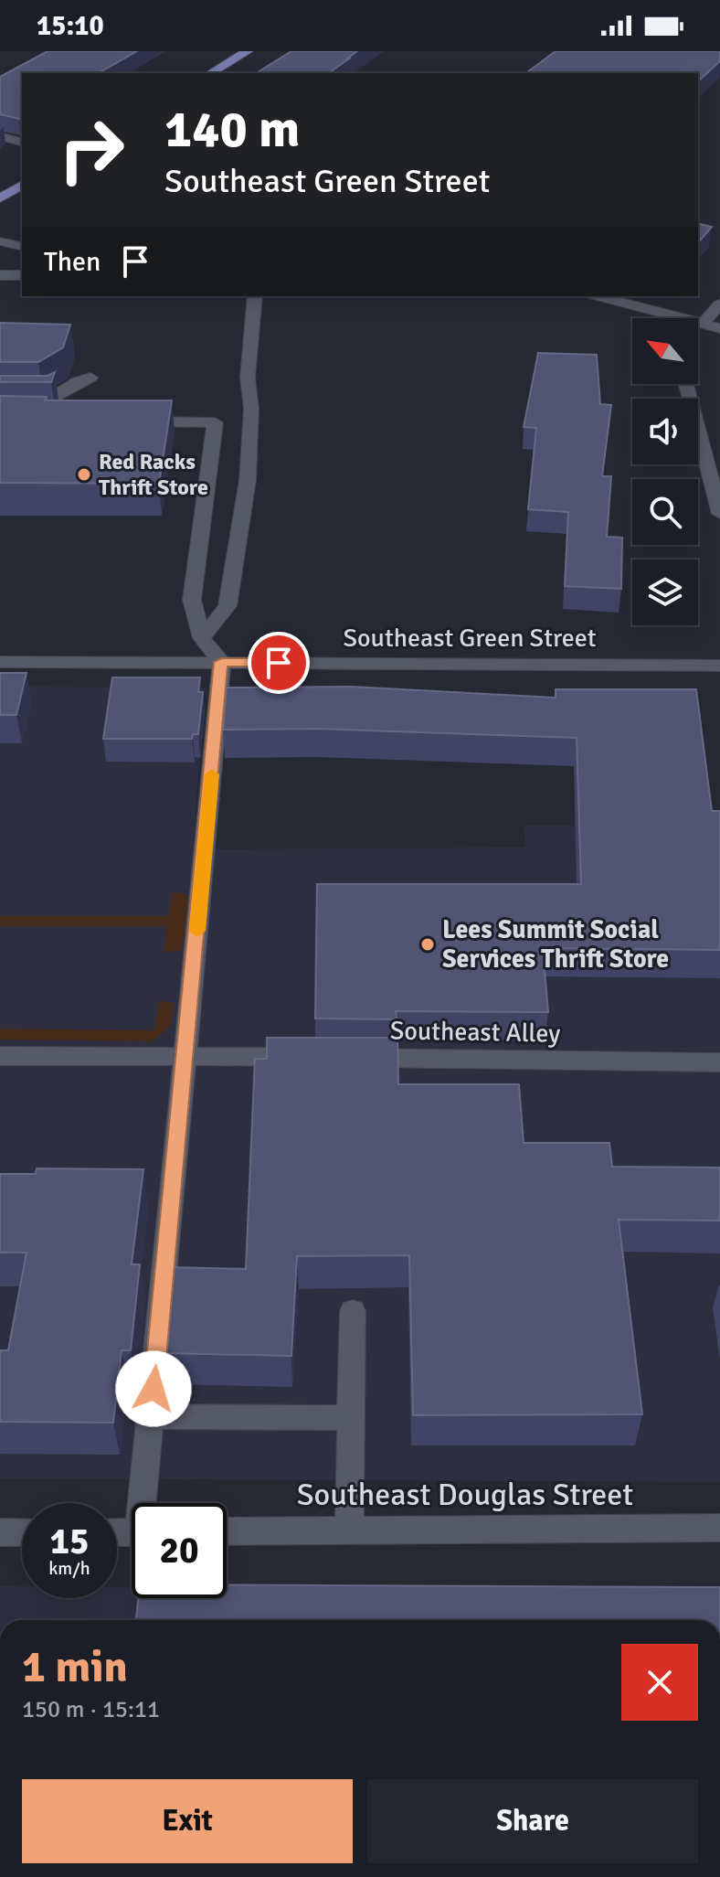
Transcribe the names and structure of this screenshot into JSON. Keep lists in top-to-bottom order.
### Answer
{
  "streets": {
    "street": ["Southeast Green Street", "Southeast Alley", "Southeast Douglas Street"]
  },
  "places": ["Red Racks Thrift Store", "Lees Summit Social Services Thrift Store"],
  "north": "top left",
  "page": {
    "status": "15:10",
    "turn": ["140 m", "Southeast Green Street"],
    "then": "Then",
    "speed": "15 km/h",
    "limit": "20",
    "heading": ["1 min", "150 m · 15:11"],
    "buttons": ["Exit", "Share"]
  }
}
